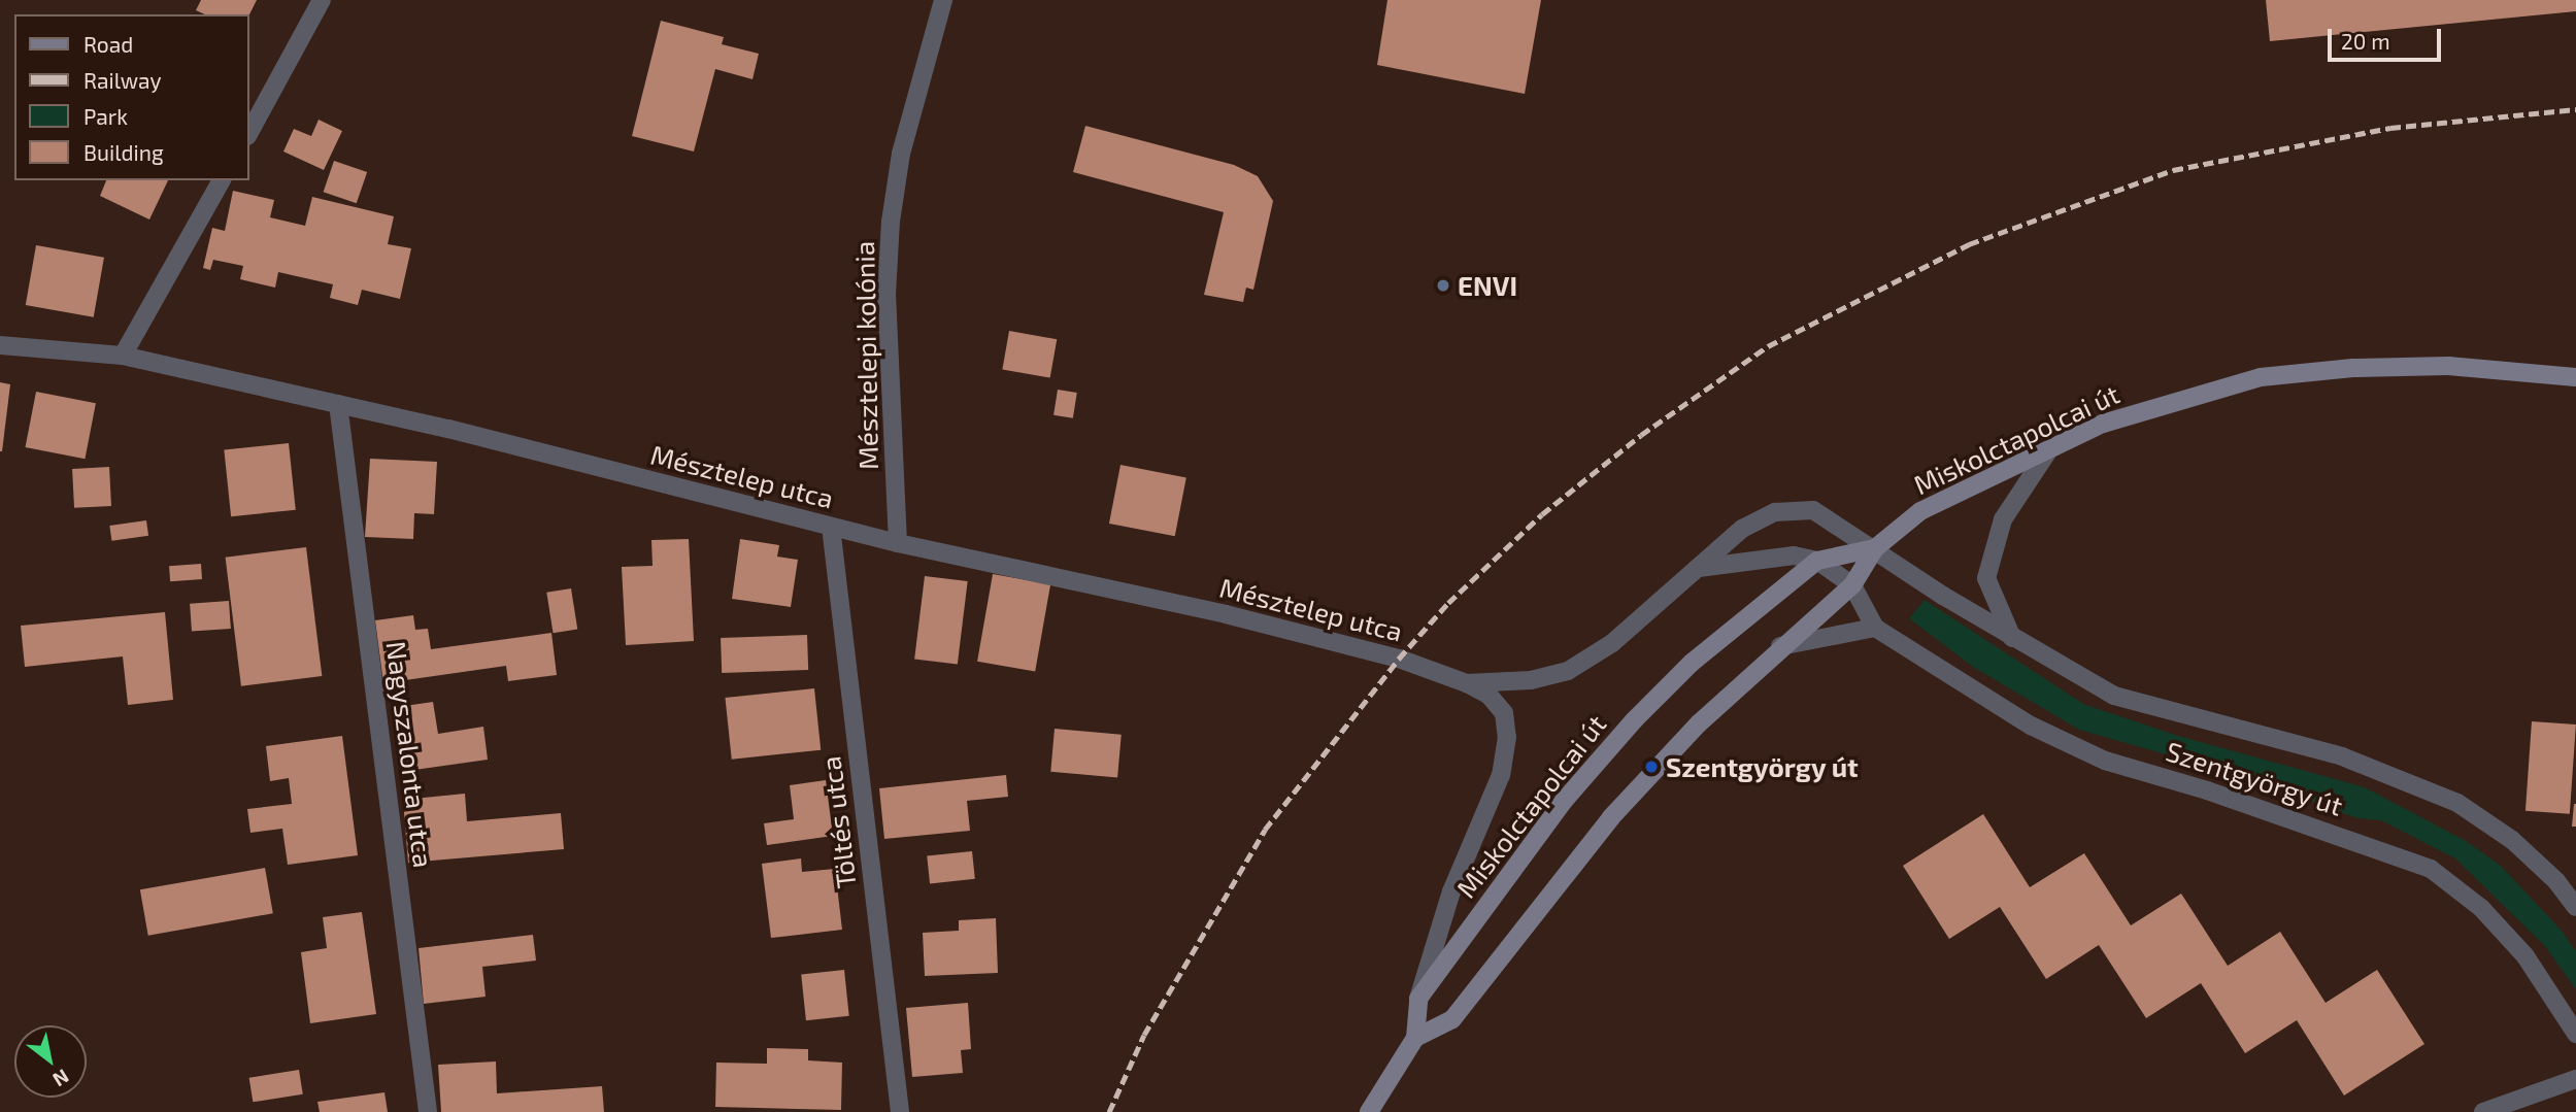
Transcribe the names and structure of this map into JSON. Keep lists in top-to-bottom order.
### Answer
{
  "streets": {
    "street": [
      "Mésztelepi kolónia",
      "Miskolctapolcai út",
      "Mésztelep utca",
      "Nagyszalonta utca",
      "Szentgyörgy út",
      "Töltés utca"
    ]
  },
  "crossings": [
    ["Mésztelepi kolónia", "Mésztelep utca"],
    ["Miskolctapolcai út", "Mésztelep utca"],
    ["Miskolctapolcai út", "Szentgyörgy út"],
    ["Mésztelep utca", "Nagyszalonta utca"],
    ["Mésztelep utca", "Szentgyörgy út"],
    ["Mésztelep utca", "Töltés utca"]
  ],
  "places": ["ENVI", "Szentgyörgy út"],
  "legend": [
    "Road",
    "Railway",
    "Park",
    "Building"
  ],
  "scale_bar": "20 m",
  "north": "bottom right"
}
